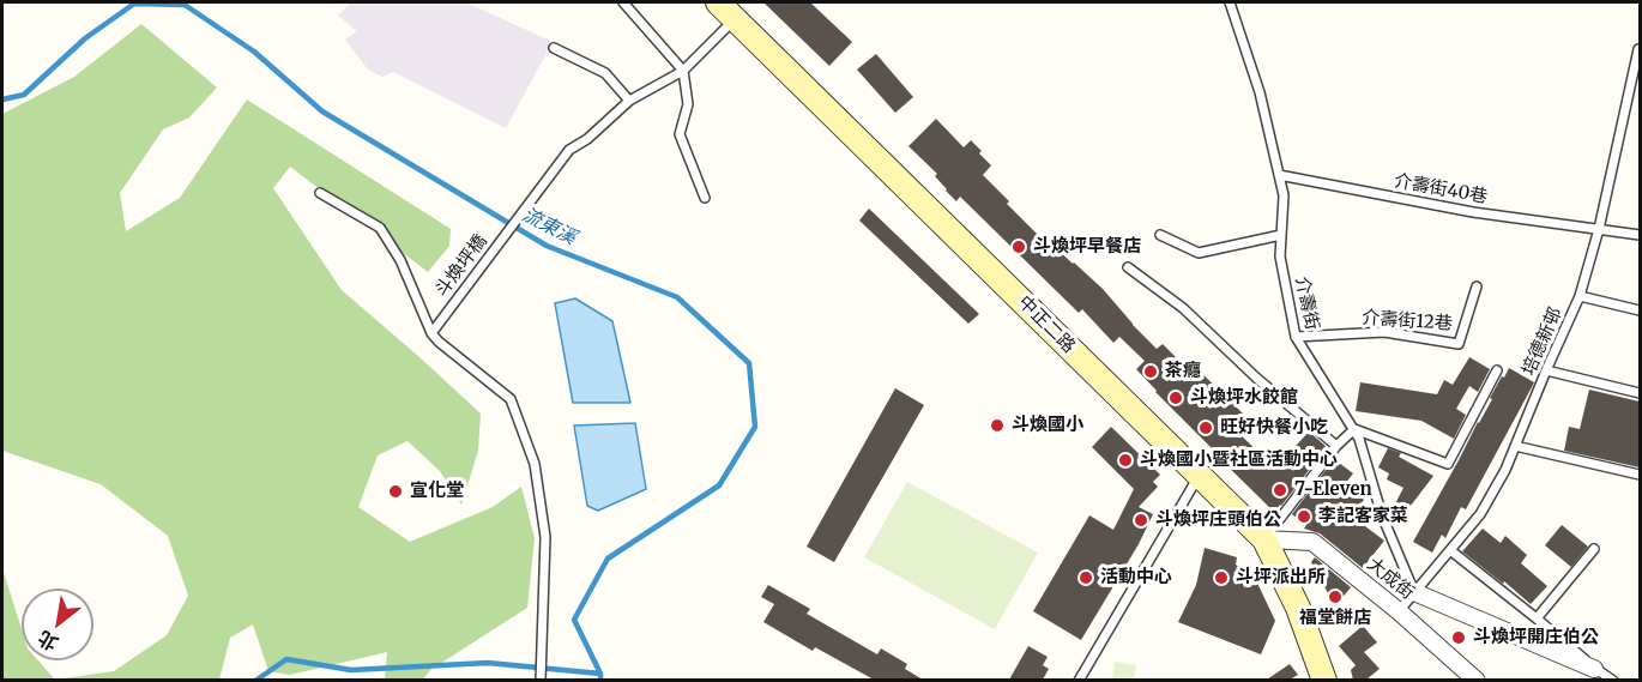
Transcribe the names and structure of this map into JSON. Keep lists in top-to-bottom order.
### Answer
{
  "streets": {
    "main road": ["中正二路"],
    "street": ["大成街"],
    "lane": [
      "介壽街40巷",
      "斗煥坪橋",
      "介壽街",
      "介壽街12巷",
      "培德新邨"
    ]
  },
  "crossings": [
    ["介壽街40巷", "介壽街"],
    ["介壽街40巷", "培德新邨"],
    ["斗煥坪橋", "中正二路"],
    ["介壽街", "介壽街12巷"],
    ["介壽街", "培德新邨"],
    ["中正二路", "大成街"],
    ["培德新邨", "大成街"]
  ],
  "water": ["流東溪"],
  "places": [
    "斗煥坪早餐店",
    "茶癮",
    "斗煥坪水餃館",
    "斗煥國小",
    "旺好快餐小吃",
    "斗煥國小暨社區活動中心",
    "7-Eleven",
    "宣化堂",
    "李記客家菜",
    "斗煥坪庄頭伯公",
    "活動中心",
    "斗坪派出所",
    "福堂餅店",
    "斗煥坪開庄伯公"
  ],
  "north": "bottom left"
}
